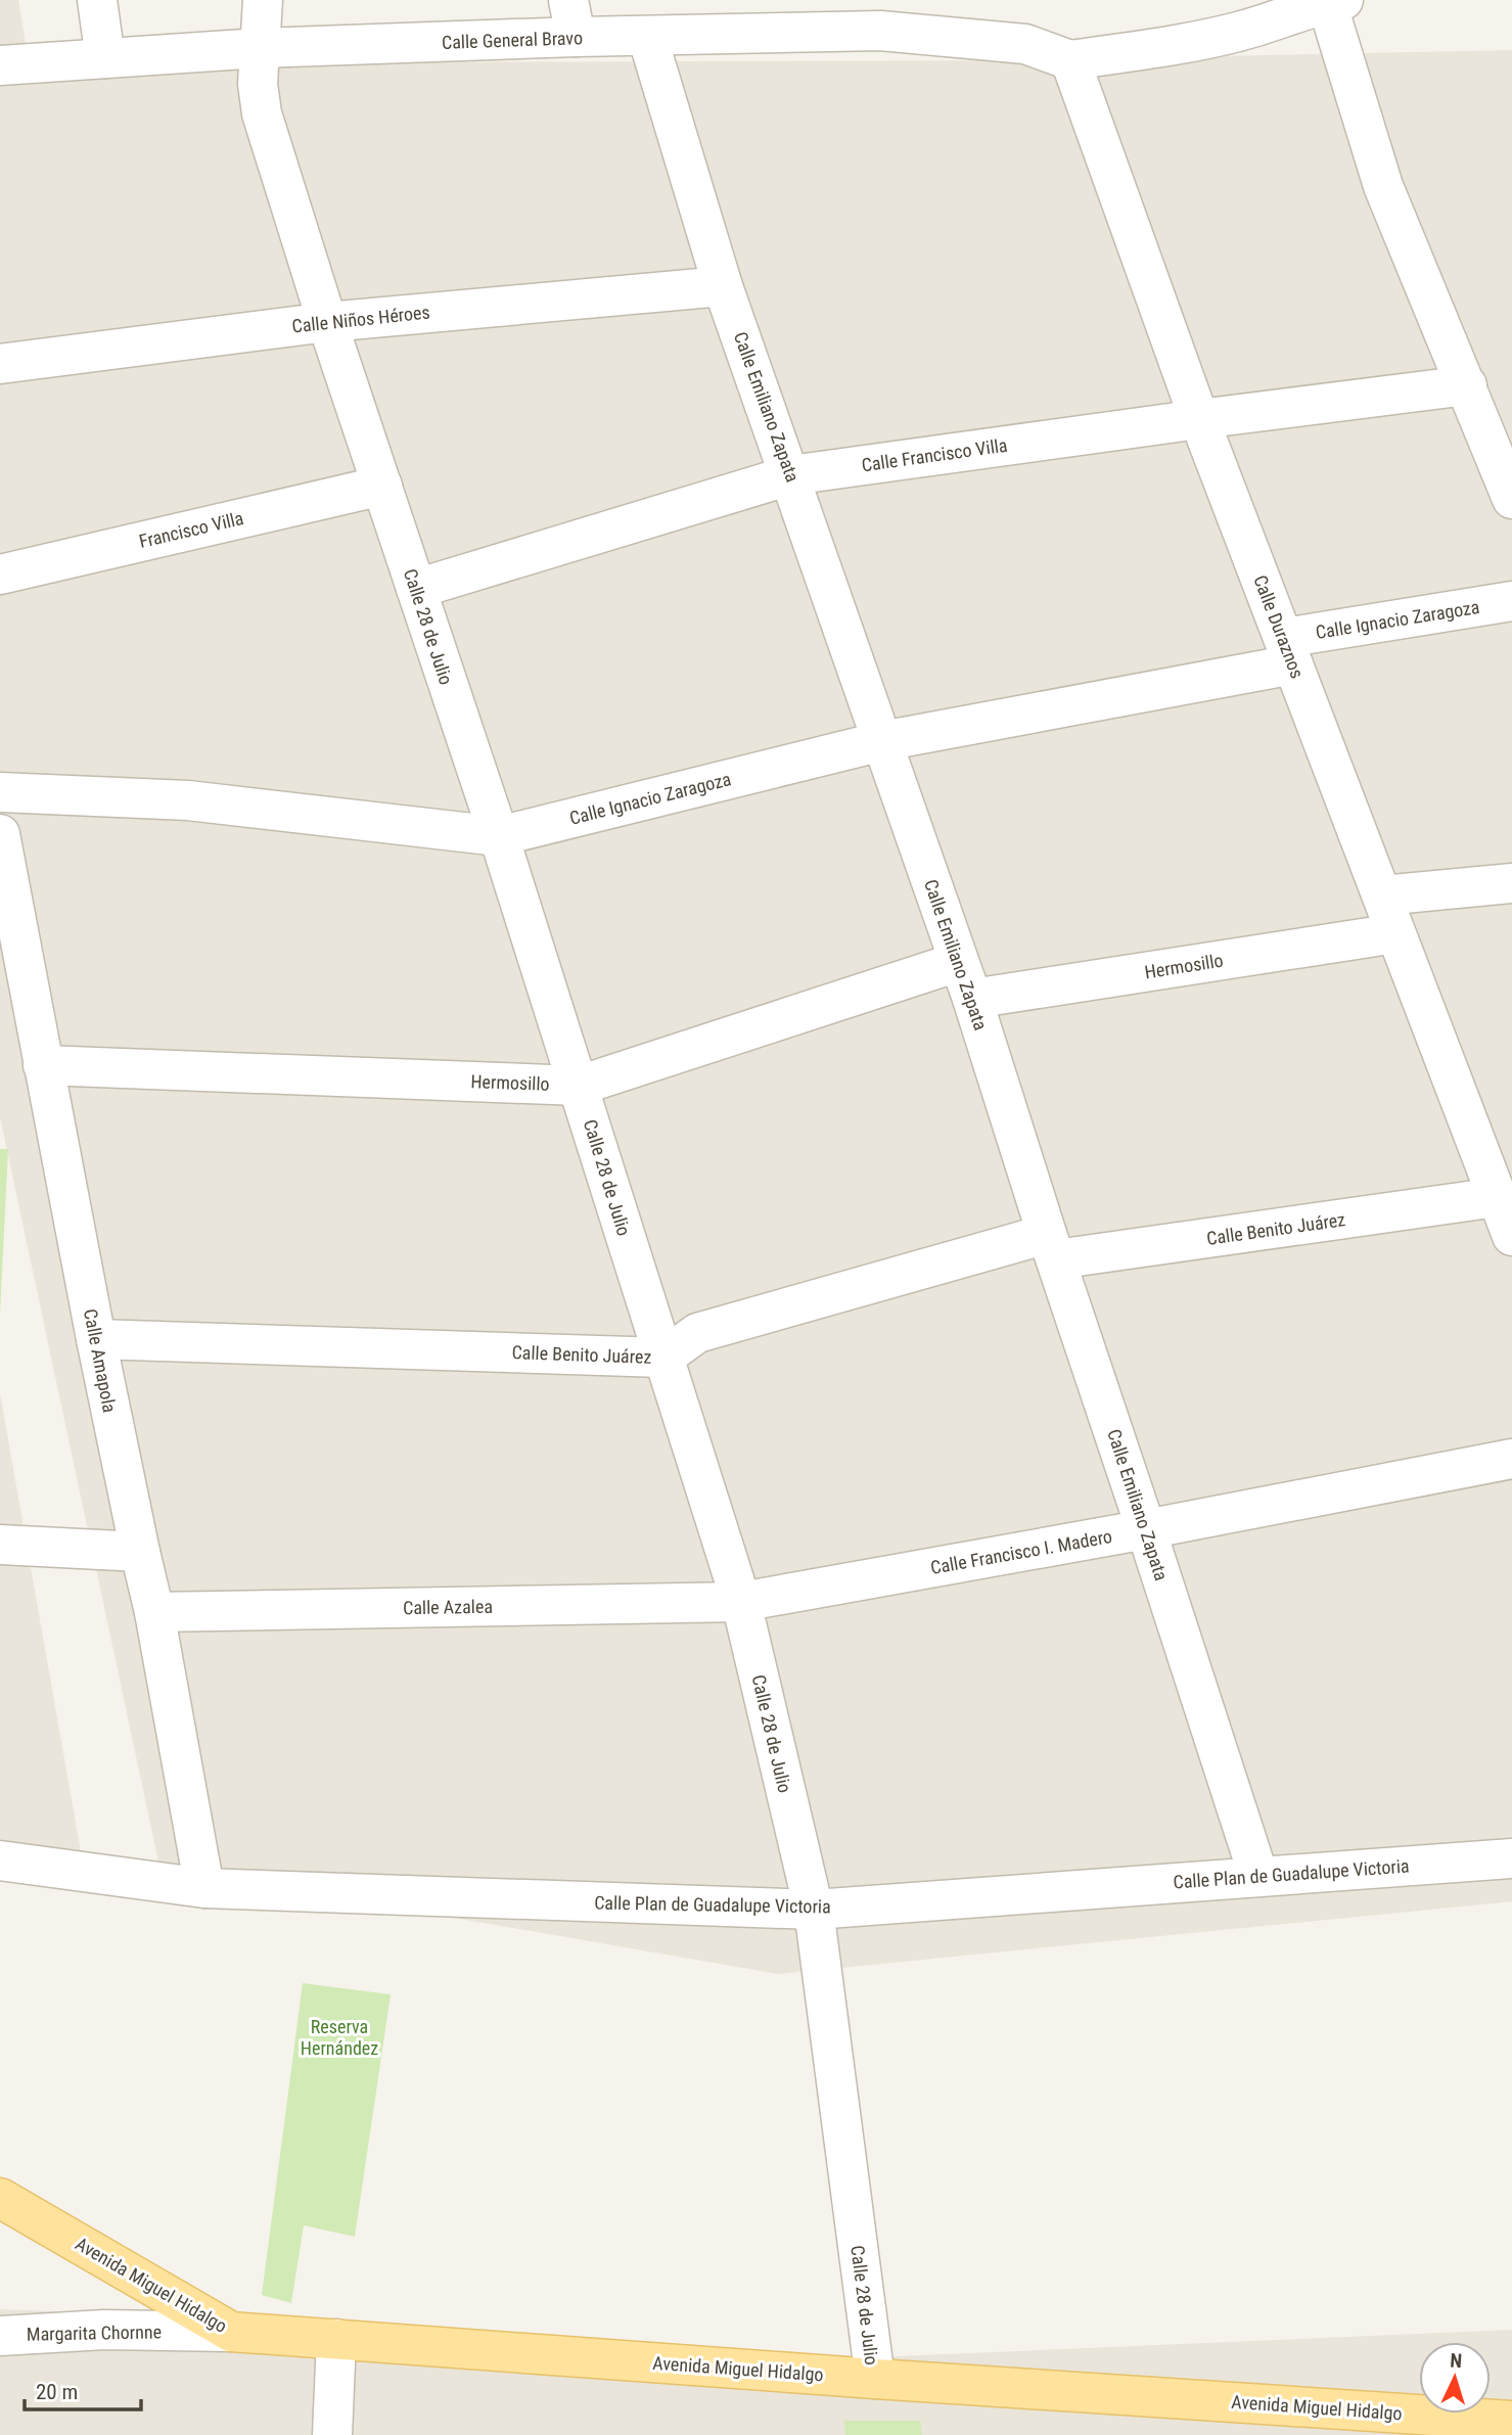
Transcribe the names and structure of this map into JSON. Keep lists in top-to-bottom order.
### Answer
{
  "streets": {
    "main road": ["Avenida Miguel Hidalgo"],
    "street": [
      "Calle General Bravo",
      "Calle Niños Héroes",
      "Calle Emiliano Zapata",
      "Calle Francisco Villa",
      "Francisco Villa",
      "Calle Ignacio Zaragoza",
      "Calle 28 de Julio",
      "Calle Duraznos",
      "Hermosillo",
      "Calle Benito Juárez",
      "Calle Amapola",
      "Calle Francisco I. Madero",
      "Calle Azalea",
      "Calle Plan de Guadalupe Victoria",
      "Margarita Chornne"
    ]
  },
  "crossings": [
    ["Calle General Bravo", "Calle Emiliano Zapata"],
    ["Calle General Bravo", "Calle 28 de Julio"],
    ["Calle General Bravo", "Calle Duraznos"],
    ["Calle Niños Héroes", "Calle Emiliano Zapata"],
    ["Calle Niños Héroes", "Calle 28 de Julio"],
    ["Calle Emiliano Zapata", "Calle Francisco Villa"],
    ["Calle Emiliano Zapata", "Calle Ignacio Zaragoza"],
    ["Calle Emiliano Zapata", "Hermosillo"],
    ["Calle Emiliano Zapata", "Calle Benito Juárez"],
    ["Calle Emiliano Zapata", "Calle Francisco I. Madero"],
    ["Calle Emiliano Zapata", "Calle Plan de Guadalupe Victoria"],
    ["Calle Francisco Villa", "Calle 28 de Julio"],
    ["Calle Francisco Villa", "Calle Duraznos"],
    ["Francisco Villa", "Calle 28 de Julio"],
    ["Calle Ignacio Zaragoza", "Calle 28 de Julio"],
    ["Calle Ignacio Zaragoza", "Calle Duraznos"],
    ["Calle 28 de Julio", "Hermosillo"],
    ["Calle 28 de Julio", "Calle Benito Juárez"],
    ["Calle 28 de Julio", "Calle Francisco I. Madero"],
    ["Calle 28 de Julio", "Calle Azalea"],
    ["Calle 28 de Julio", "Calle Plan de Guadalupe Victoria"],
    ["Calle 28 de Julio", "Avenida Miguel Hidalgo"],
    ["Calle Duraznos", "Hermosillo"],
    ["Calle Duraznos", "Calle Benito Juárez"],
    ["Hermosillo", "Calle Amapola"],
    ["Calle Benito Juárez", "Calle Amapola"],
    ["Calle Amapola", "Calle Azalea"],
    ["Calle Amapola", "Calle Plan de Guadalupe Victoria"],
    ["Calle Francisco I. Madero", "Calle Azalea"],
    ["Avenida Miguel Hidalgo", "Margarita Chornne"]
  ],
  "parks": ["Reserva Hernández"],
  "scale_bar": "20 m",
  "north": "top"
}
